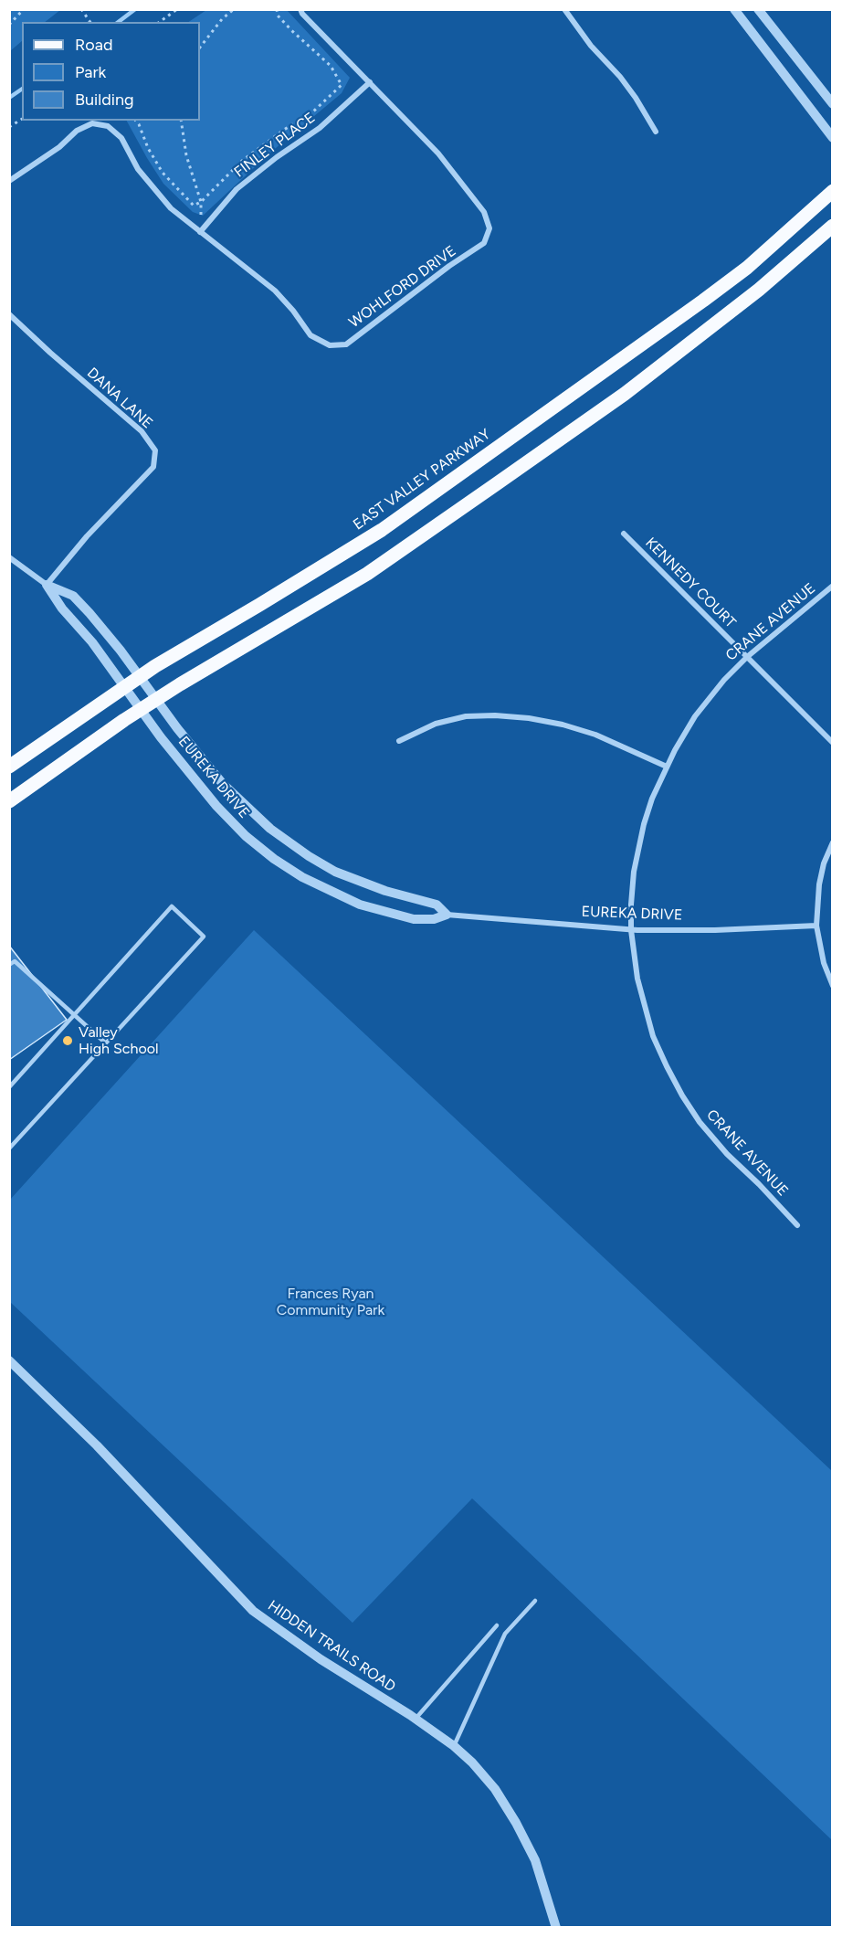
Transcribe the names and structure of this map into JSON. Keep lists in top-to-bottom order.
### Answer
{
  "streets": {
    "main road": ["EAST VALLEY PARKWAY"],
    "street": [
      "FINLEY PLACE",
      "WOHLFORD DRIVE",
      "DANA LANE",
      "KENNEDY COURT",
      "CRANE AVENUE",
      "EUREKA DRIVE",
      "HIDDEN TRAILS ROAD"
    ]
  },
  "crossings": [
    ["FINLEY PLACE", "WOHLFORD DRIVE"],
    ["DANA LANE", "EUREKA DRIVE"],
    ["EAST VALLEY PARKWAY", "EUREKA DRIVE"],
    ["KENNEDY COURT", "CRANE AVENUE"],
    ["CRANE AVENUE", "EUREKA DRIVE"]
  ],
  "parks": ["Frances Ryan Community Park"],
  "places": ["Valley High School"],
  "legend": ["Road", "Park", "Building"]
}
